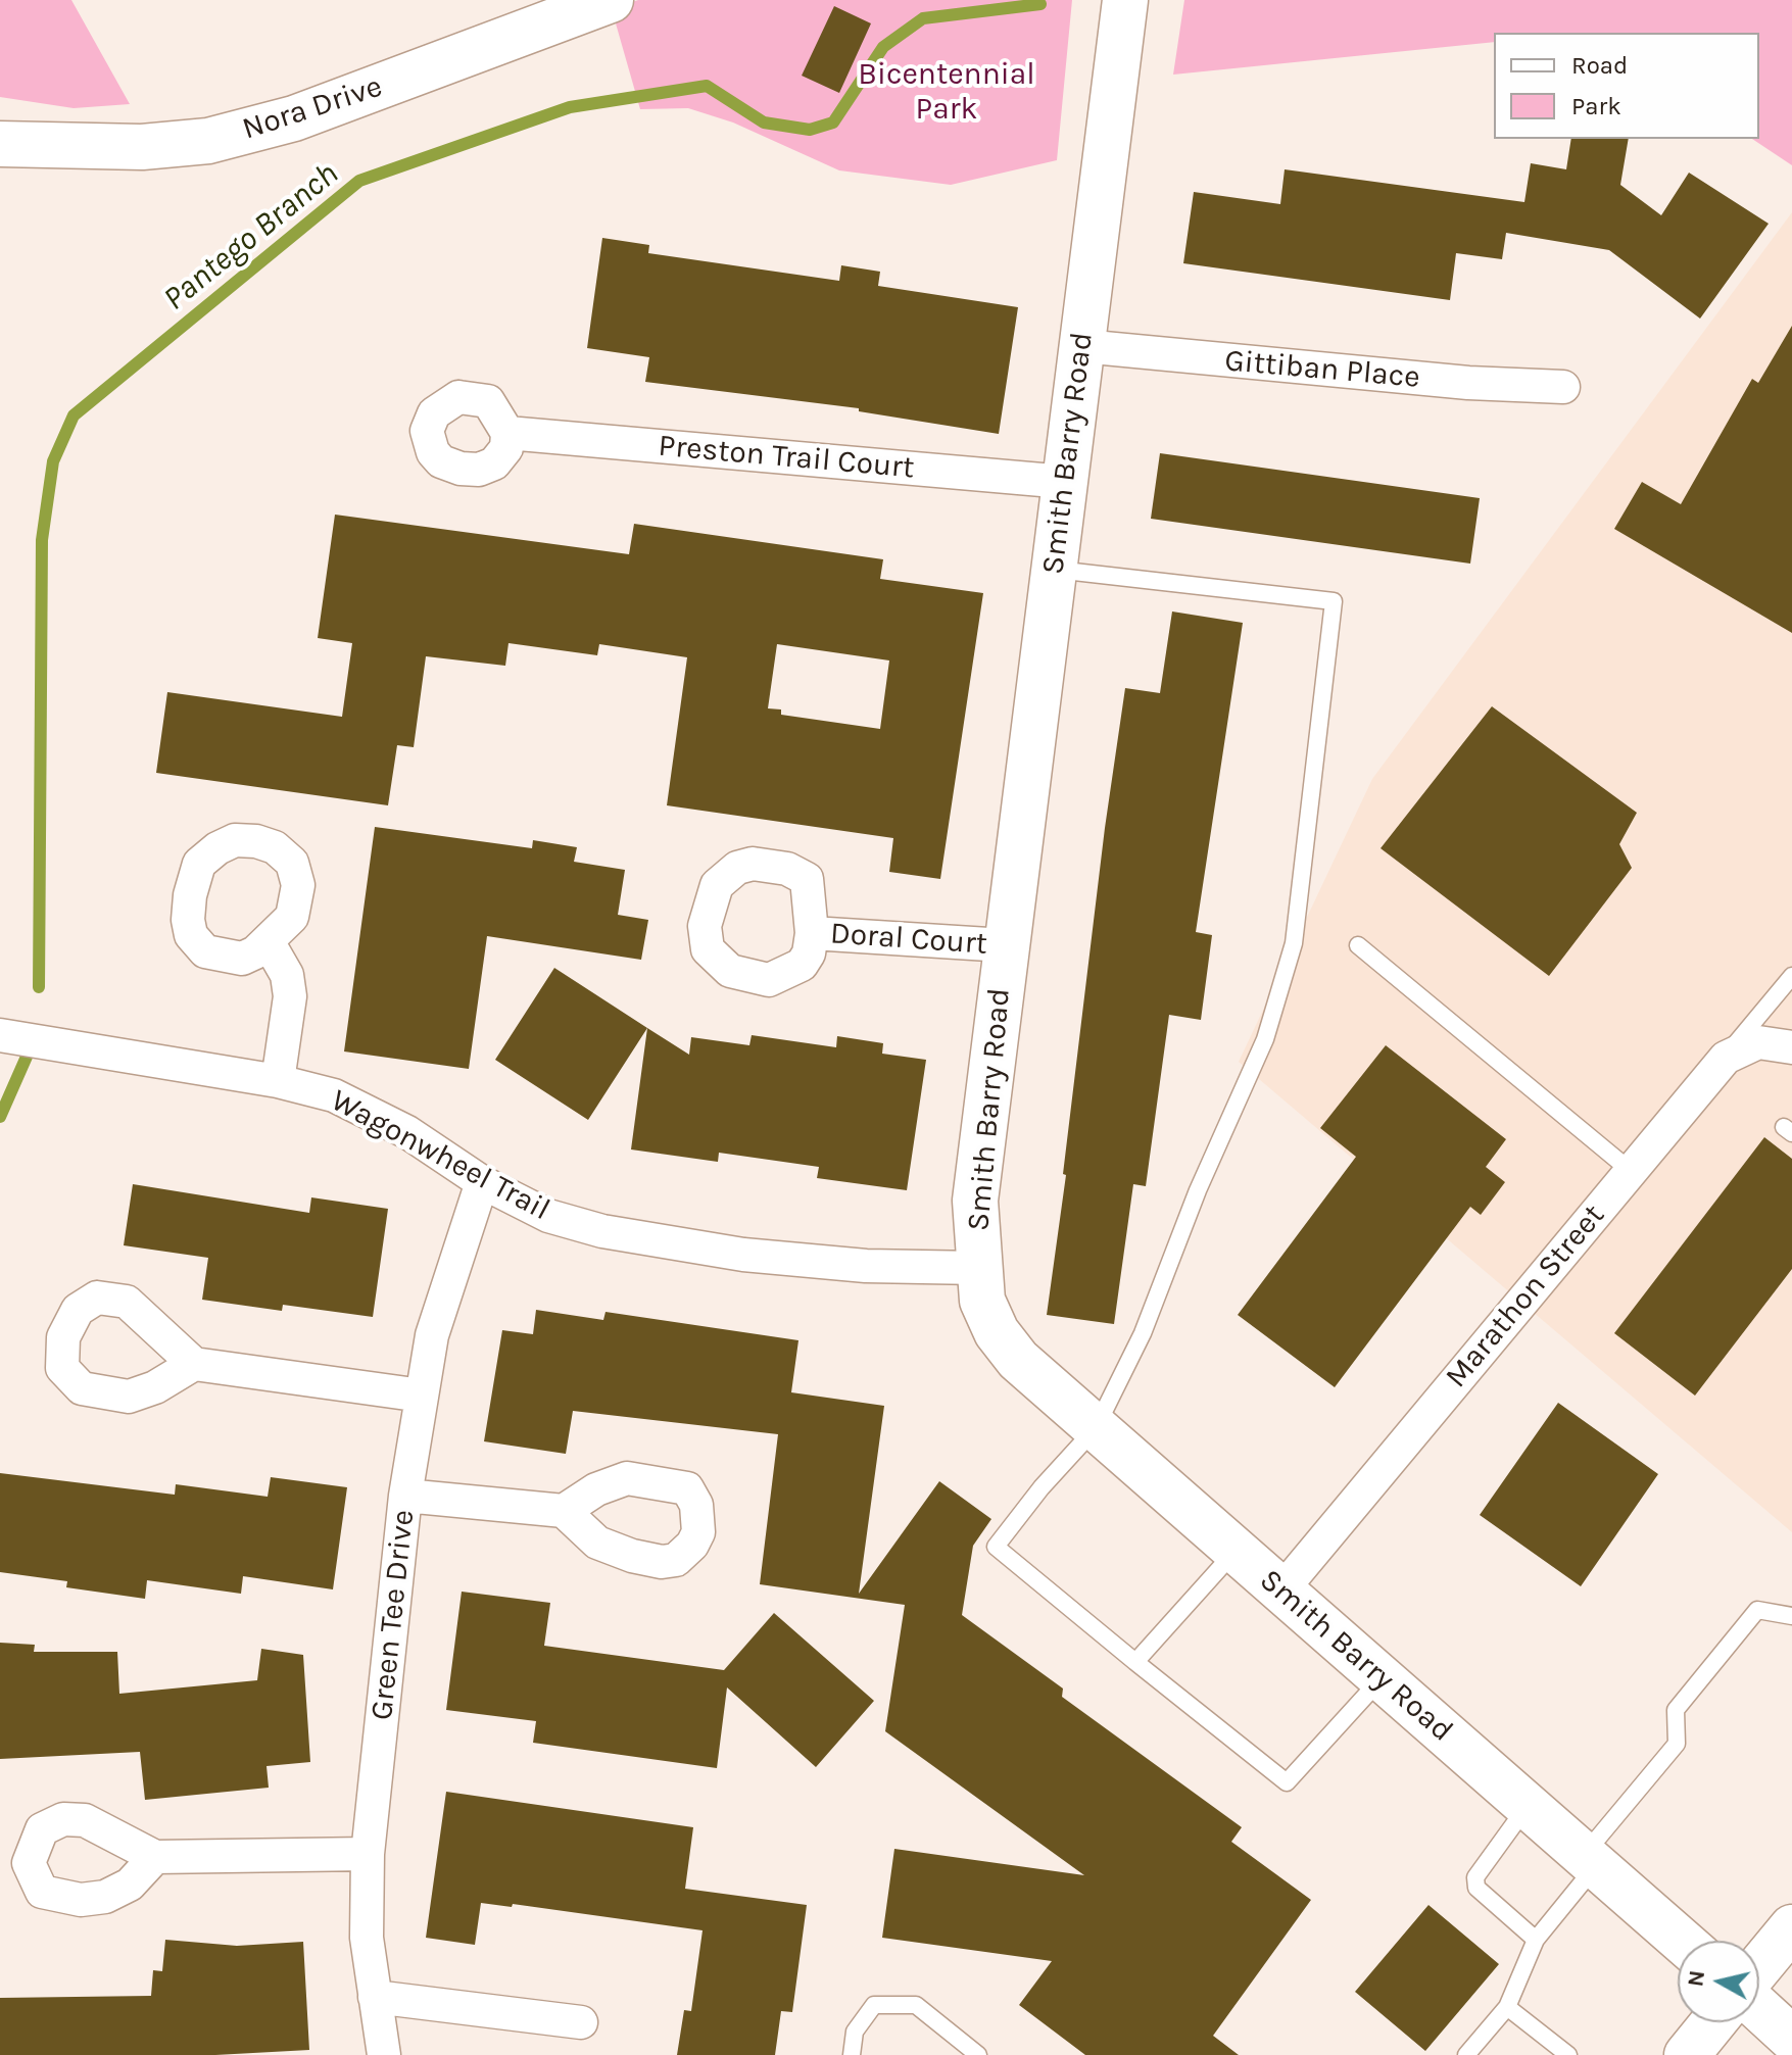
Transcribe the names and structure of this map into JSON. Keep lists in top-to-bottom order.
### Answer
{
  "streets": {
    "street": [
      "Nora Drive",
      "Gittiban Place",
      "Smith Barry Road",
      "Preston Trail Court",
      "Doral Court",
      "Wagonwheel Trail",
      "Marathon Street",
      "Green Tee Drive"
    ]
  },
  "crossings": [
    ["Gittiban Place", "Smith Barry Road"],
    ["Smith Barry Road", "Preston Trail Court"],
    ["Smith Barry Road", "Doral Court"],
    ["Smith Barry Road", "Wagonwheel Trail"],
    ["Smith Barry Road", "Marathon Street"],
    ["Wagonwheel Trail", "Green Tee Drive"]
  ],
  "water": ["Pantego Branch"],
  "parks": ["Bicentennial Park"],
  "legend": ["Road", "Park"],
  "north": "left"
}
